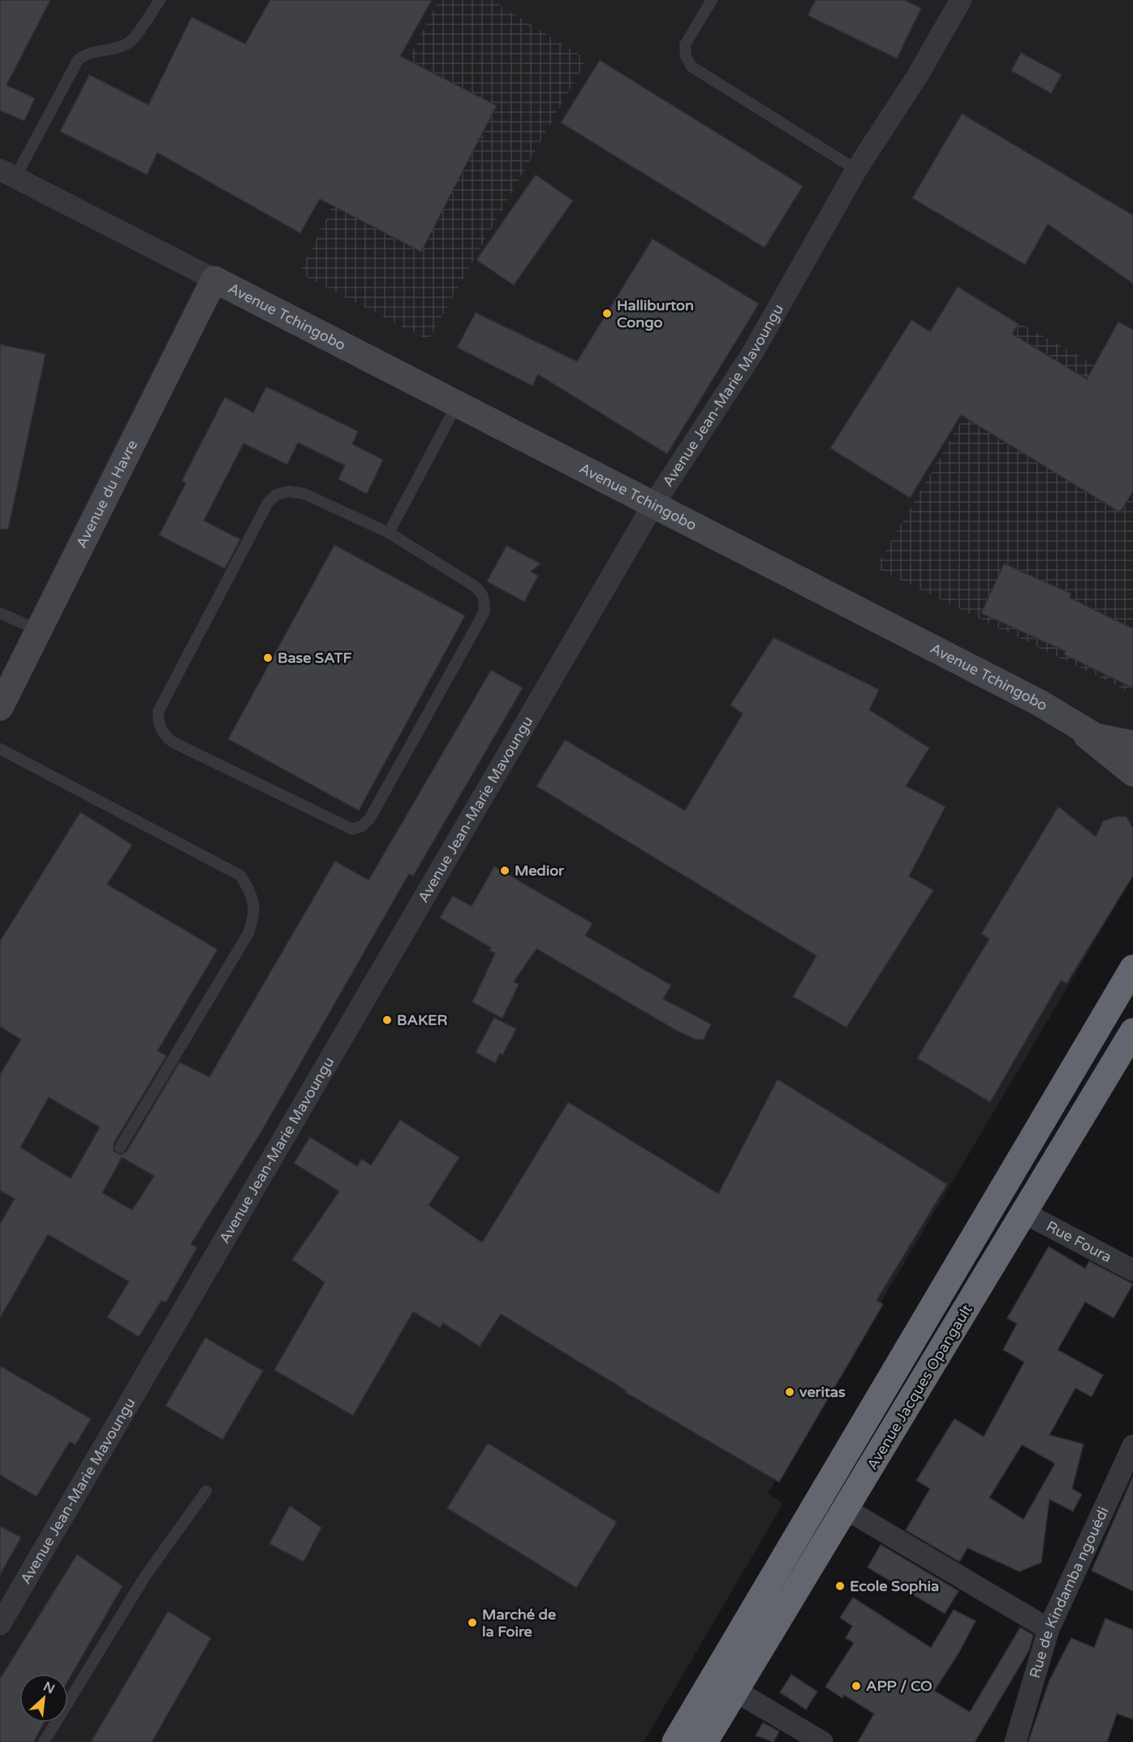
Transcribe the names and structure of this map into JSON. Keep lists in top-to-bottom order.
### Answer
{
  "streets": {
    "highway": ["Avenue Jacques Opangault"],
    "street": [
      "Avenue Tchingobo",
      "Avenue Jean-Marie Mavoungu",
      "Avenue du Havre",
      "Rue Foura",
      "Rue de Kindamba ngouédi"
    ]
  },
  "crossings": [
    ["Avenue Tchingobo", "Avenue Jean-Marie Mavoungu"],
    ["Avenue Tchingobo", "Avenue du Havre"],
    ["Rue Foura", "Avenue Jacques Opangault"]
  ],
  "places": [
    "Halliburton Congo",
    "Base SATF",
    "Medior",
    "BAKER",
    "veritas",
    "Ecole Sophia",
    "Marché de la Foire",
    "APP / CO"
  ],
  "north": "top right"
}
